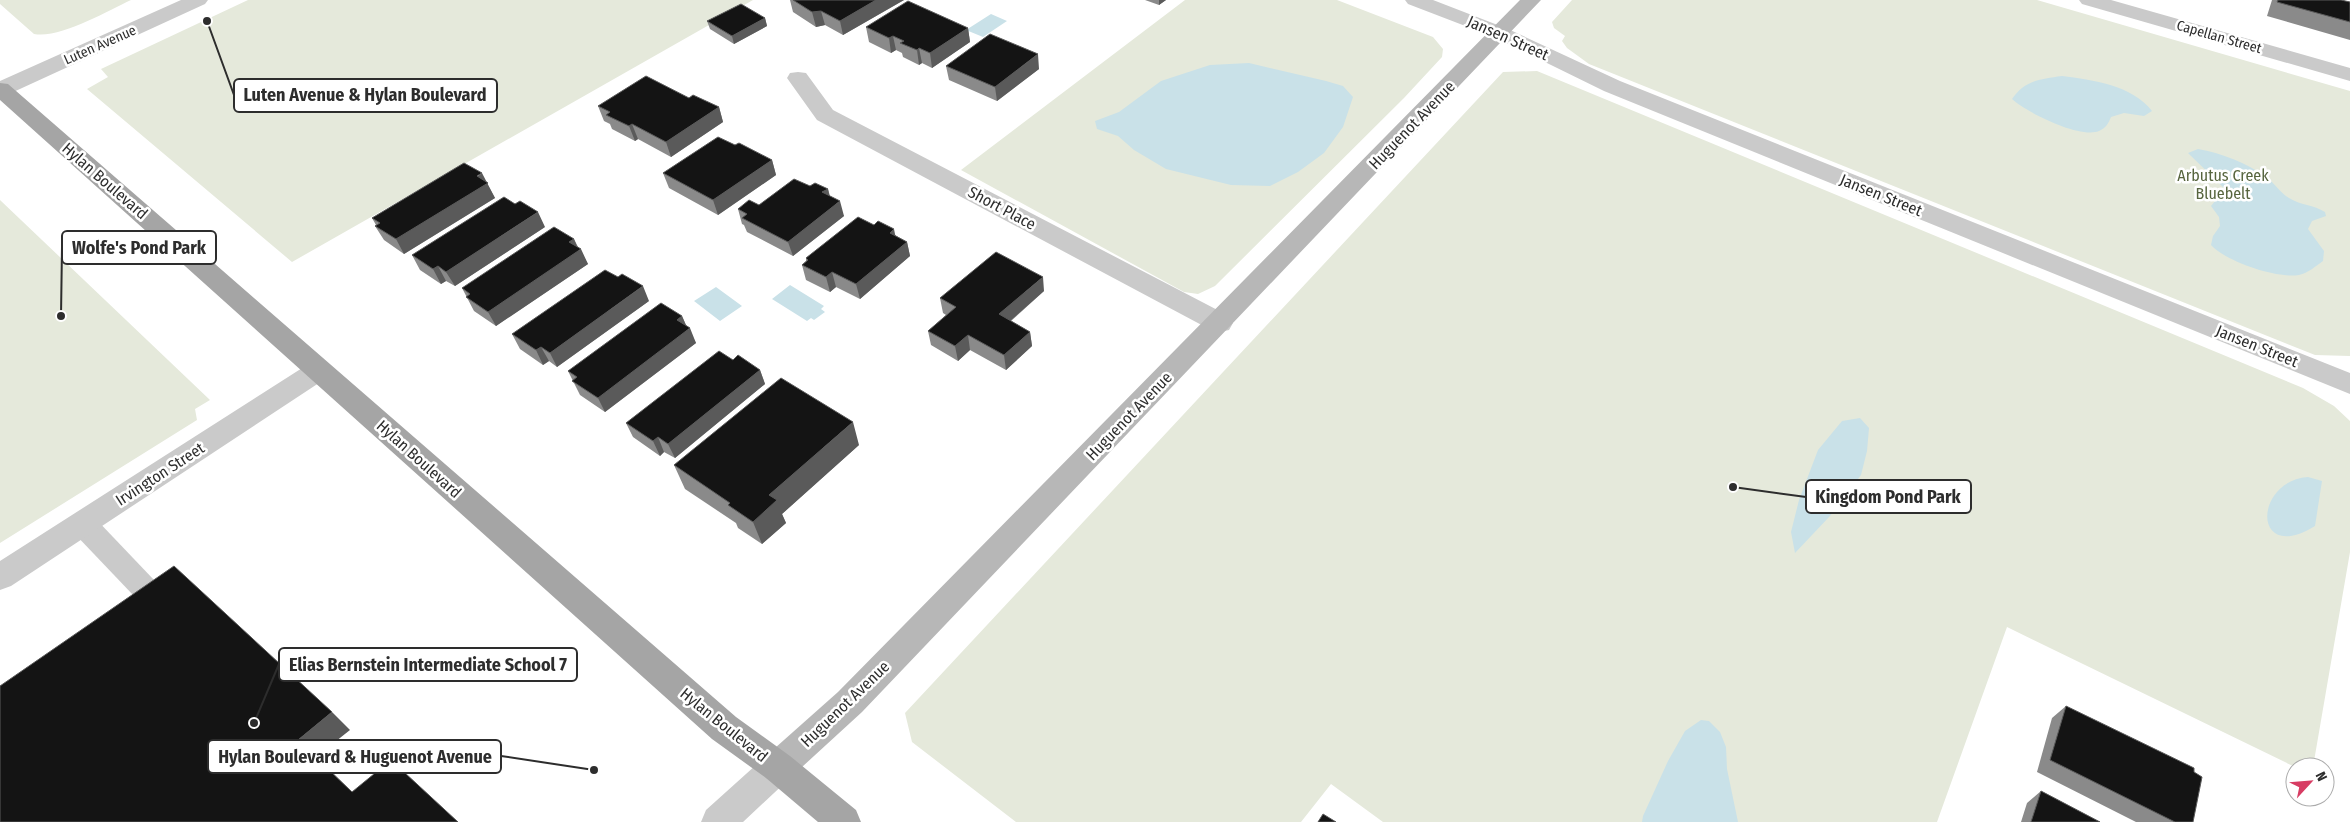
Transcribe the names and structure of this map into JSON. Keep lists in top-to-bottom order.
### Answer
{
  "streets": {
    "main road": ["Hylan Boulevard"],
    "street": [
      "Capellan Street",
      "Jansen Street",
      "Luten Avenue",
      "Huguenot Avenue",
      "Short Place",
      "Irvington Street"
    ]
  },
  "crossings": [
    ["Jansen Street", "Huguenot Avenue"],
    ["Luten Avenue", "Hylan Boulevard"],
    ["Huguenot Avenue", "Hylan Boulevard"],
    ["Huguenot Avenue", "Short Place"],
    ["Hylan Boulevard", "Irvington Street"]
  ],
  "parks": ["Arbutus Creek Bluebelt"],
  "places": [
    "Luten Avenue & Hylan Boulevard",
    "Wolfe's Pond Park",
    "Kingdom Pond Park",
    "Elias Bernstein Intermediate School 7",
    "Hylan Boulevard & Huguenot Avenue"
  ],
  "north": "top right"
}
